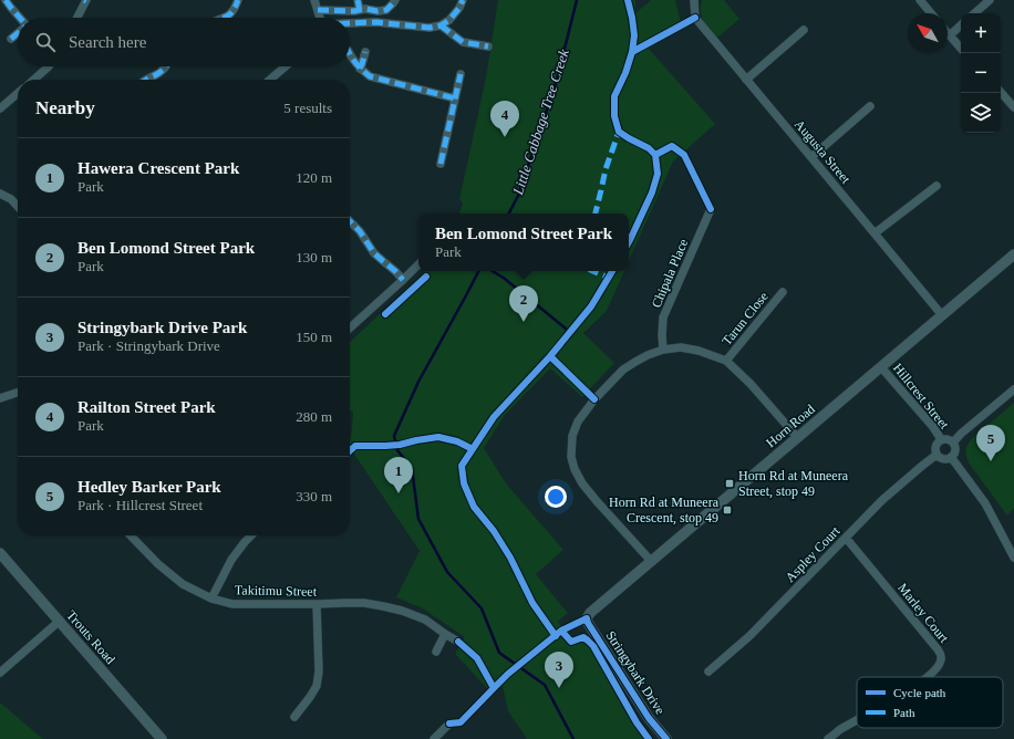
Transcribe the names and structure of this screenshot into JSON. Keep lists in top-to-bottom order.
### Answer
{
  "streets": {
    "street": [
      "Augusta Street",
      "Chipala Place",
      "Tarun Close",
      "Hillcrest Street",
      "Horn Road",
      "Aspley Court",
      "Takitimu Street",
      "Marley Court",
      "Trouts Road",
      "Stringybark Drive"
    ]
  },
  "crossings": [
    ["Augusta Street", "Horn Road"],
    ["Hillcrest Street", "Horn Road"],
    ["Hillcrest Street", "Aspley Court"],
    ["Horn Road", "Stringybark Drive"],
    ["Aspley Court", "Marley Court"]
  ],
  "water": ["Little Cabbage Tree Creek"],
  "places": {
    "transit": ["Horn Rd at Muneera Street, stop 49", "Horn Rd at Muneera Crescent, stop 49"]
  },
  "legend": ["Cycle path", "Path"],
  "north": "top left",
  "page": {
    "map_buttons": ["+", "−"],
    "search": "Search here",
    "heading": ["Nearby", "5 results"],
    "pins": [
      "4",
      "2",
      "5",
      "1",
      "3"
    ],
    "list": [
      {
        "mark": "1",
        "name": "Hawera Crescent Park",
        "note": "Park",
        "value": "120 m"
      },
      {
        "mark": "2",
        "name": "Ben Lomond Street Park",
        "note": "Park",
        "value": "130 m"
      },
      {
        "mark": "3",
        "name": "Stringybark Drive Park",
        "note": "Park · Stringybark Drive",
        "value": "150 m"
      },
      {
        "mark": "4",
        "name": "Railton Street Park",
        "note": "Park",
        "value": "280 m"
      },
      {
        "mark": "5",
        "name": "Hedley Barker Park",
        "note": "Park · Hillcrest Street",
        "value": "330 m"
      }
    ],
    "popup": ["Ben Lomond Street Park", "Park"]
  }
}
